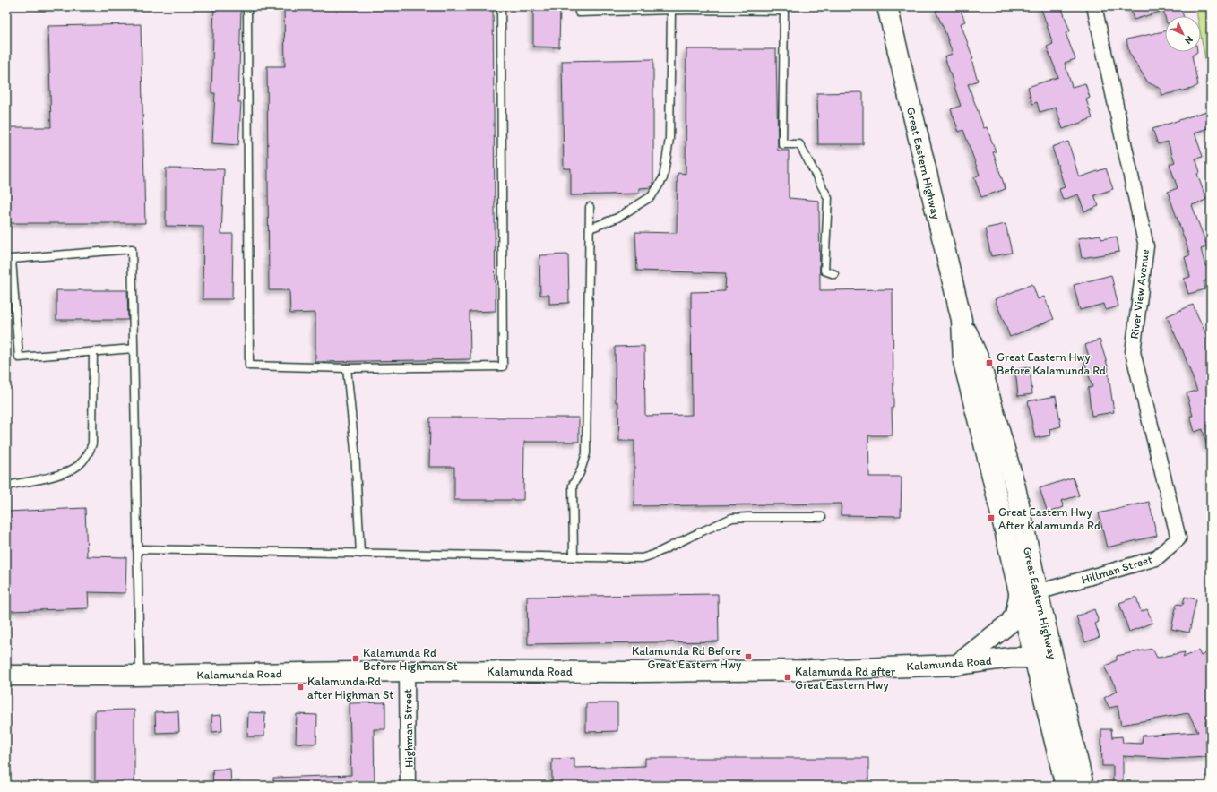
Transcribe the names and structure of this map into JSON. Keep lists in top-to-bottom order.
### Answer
{
  "streets": {
    "main road": ["Great Eastern Highway", "Kalamunda Road"],
    "street": ["River View Avenue", "Hillman Street", "Highman Street"]
  },
  "crossings": [
    ["Great Eastern Highway", "Hillman Street"],
    ["Great Eastern Highway", "Kalamunda Road"],
    ["River View Avenue", "Hillman Street"],
    ["Kalamunda Road", "Highman Street"]
  ],
  "places": {
    "transit": [
      "Great Eastern Hwy Before Kalamunda Rd",
      "Great Eastern Hwy After Kalamunda Rd",
      "Kalamunda Rd Before Great Eastern Hwy",
      "Kalamunda Rd Before Highman St",
      "Kalamunda Rd after Great Eastern Hwy",
      "Kalamunda Rd after Highman St"
    ]
  },
  "north": "bottom right"
}
